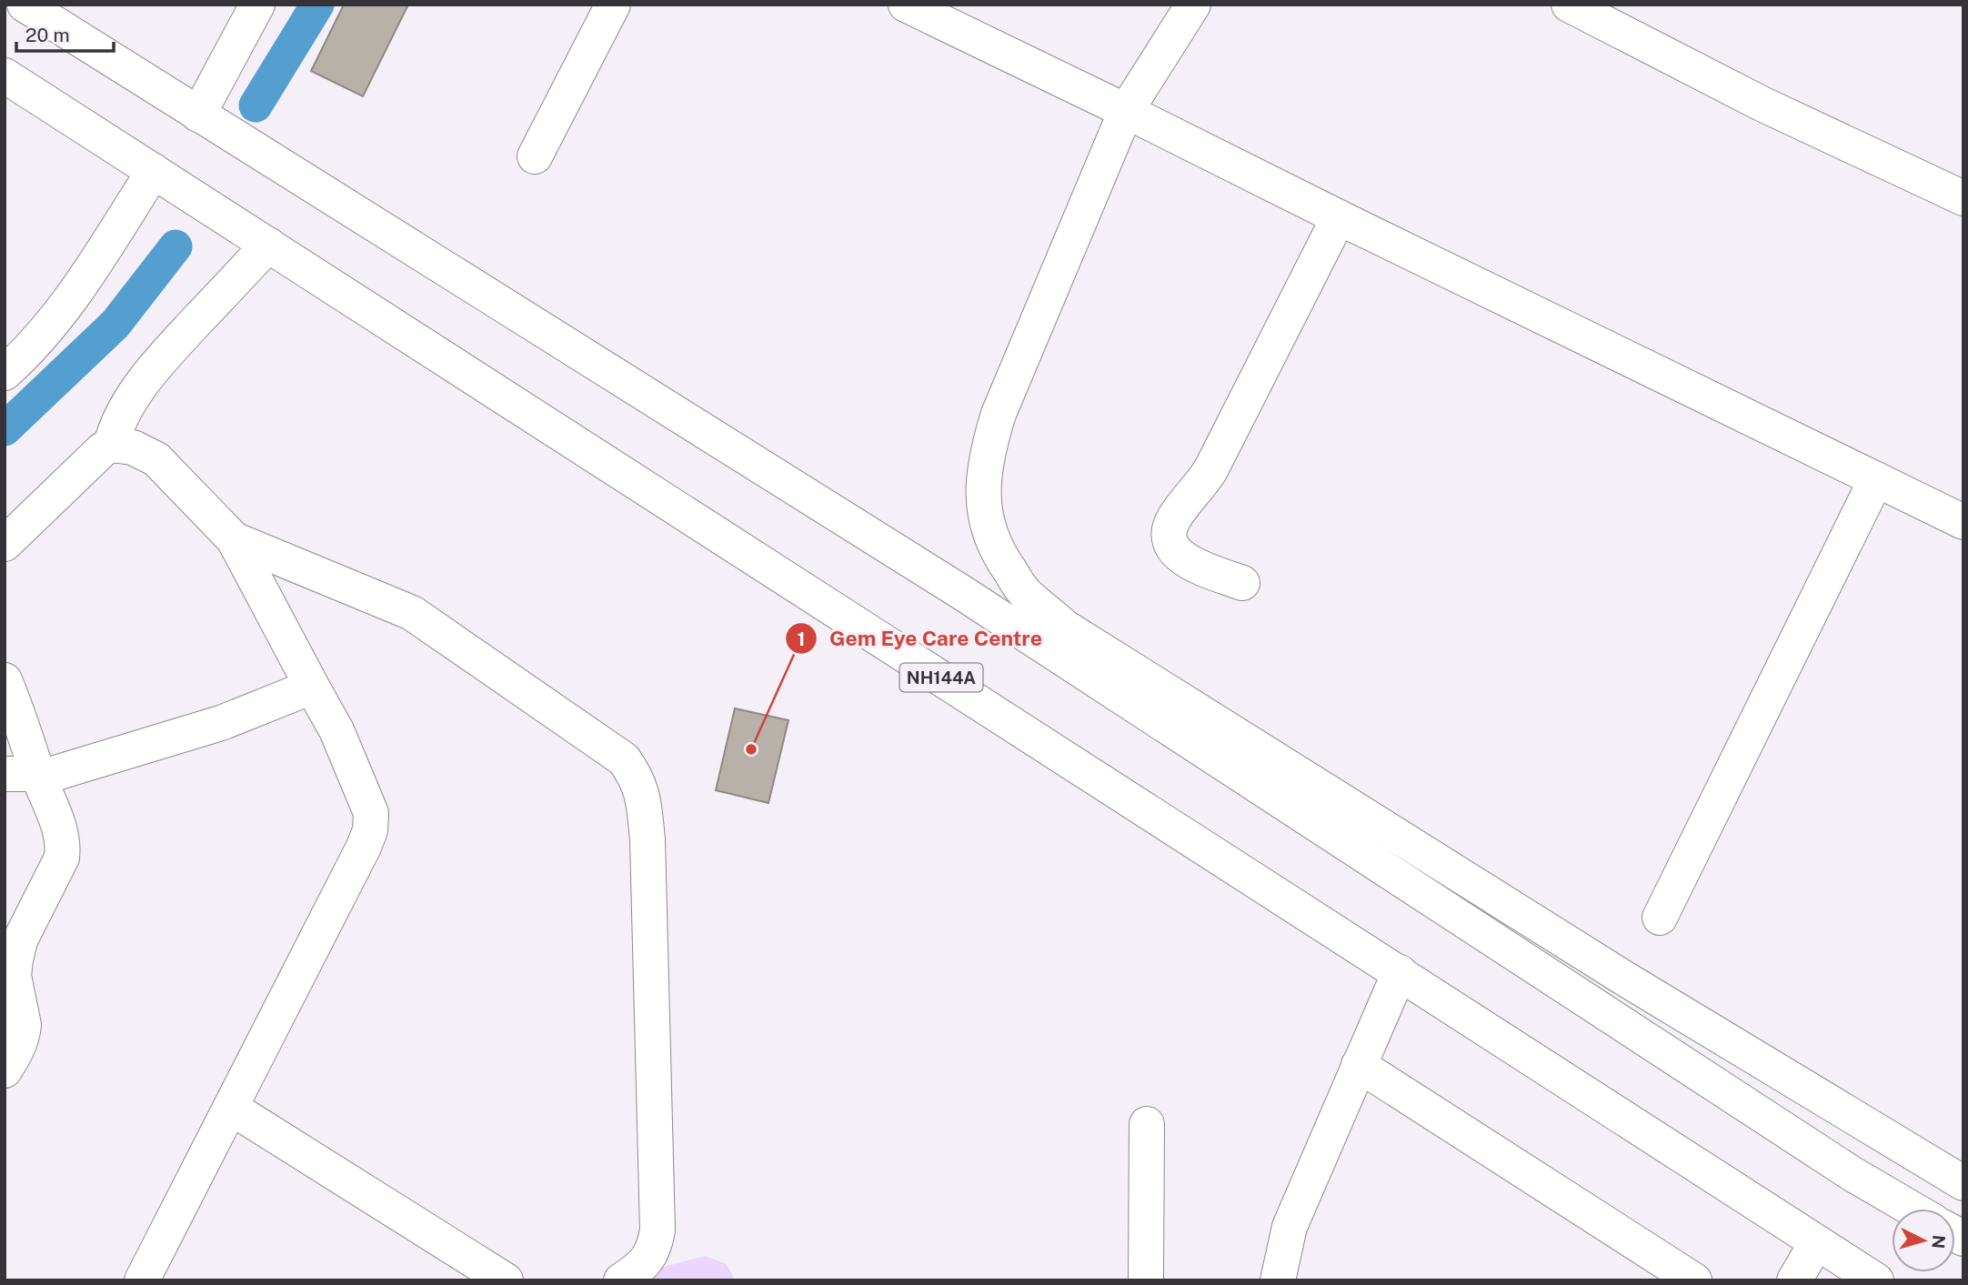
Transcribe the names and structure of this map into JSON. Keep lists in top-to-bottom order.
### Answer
{
  "streets": {
    "main road": ["NH144A"]
  },
  "places": ["Gem Eye Care Centre"],
  "scale_bar": "20 m",
  "north": "right"
}
